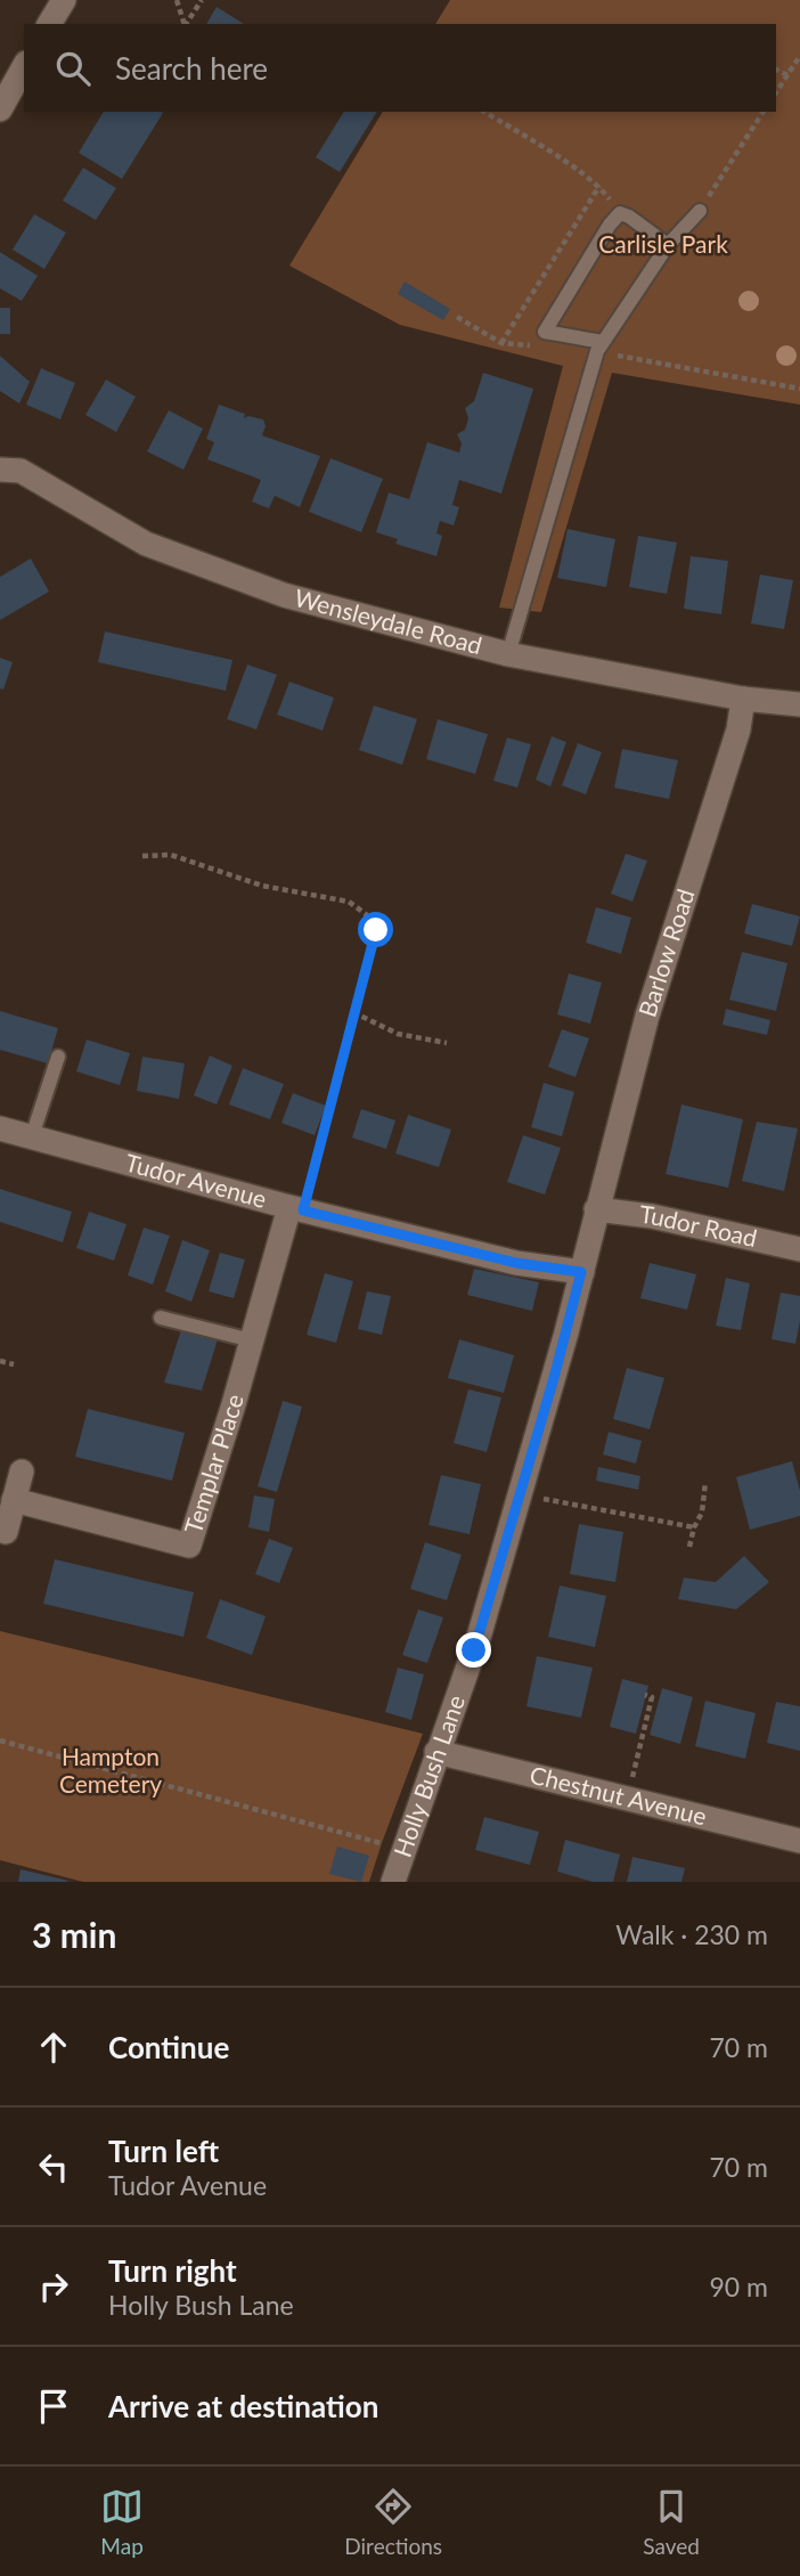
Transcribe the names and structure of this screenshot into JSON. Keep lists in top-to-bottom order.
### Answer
{
  "streets": {
    "street": [
      "Wensleydale Road",
      "Barlow Road",
      "Tudor Avenue",
      "Tudor Road",
      "Templar Place",
      "Holly Bush Lane",
      "Chestnut Avenue"
    ]
  },
  "crossings": [
    ["Wensleydale Road", "Barlow Road"],
    ["Barlow Road", "Tudor Road"],
    ["Barlow Road", "Holly Bush Lane"],
    ["Tudor Avenue", "Templar Place"],
    ["Tudor Avenue", "Holly Bush Lane"],
    ["Tudor Road", "Holly Bush Lane"],
    ["Holly Bush Lane", "Chestnut Avenue"]
  ],
  "parks": ["Carlisle Park", "Hampton Cemetery"],
  "page": {
    "search": "Search here",
    "heading": ["3 min", "Walk · 230 m"],
    "list": [
      ["Continue", "70 m"],
      ["Turn left", "Tudor Avenue", "70 m"],
      ["Turn right", "Holly Bush Lane", "90 m"],
      "Arrive at destination"
    ],
    "nav": ["Map", "Directions", "Saved"]
  }
}
